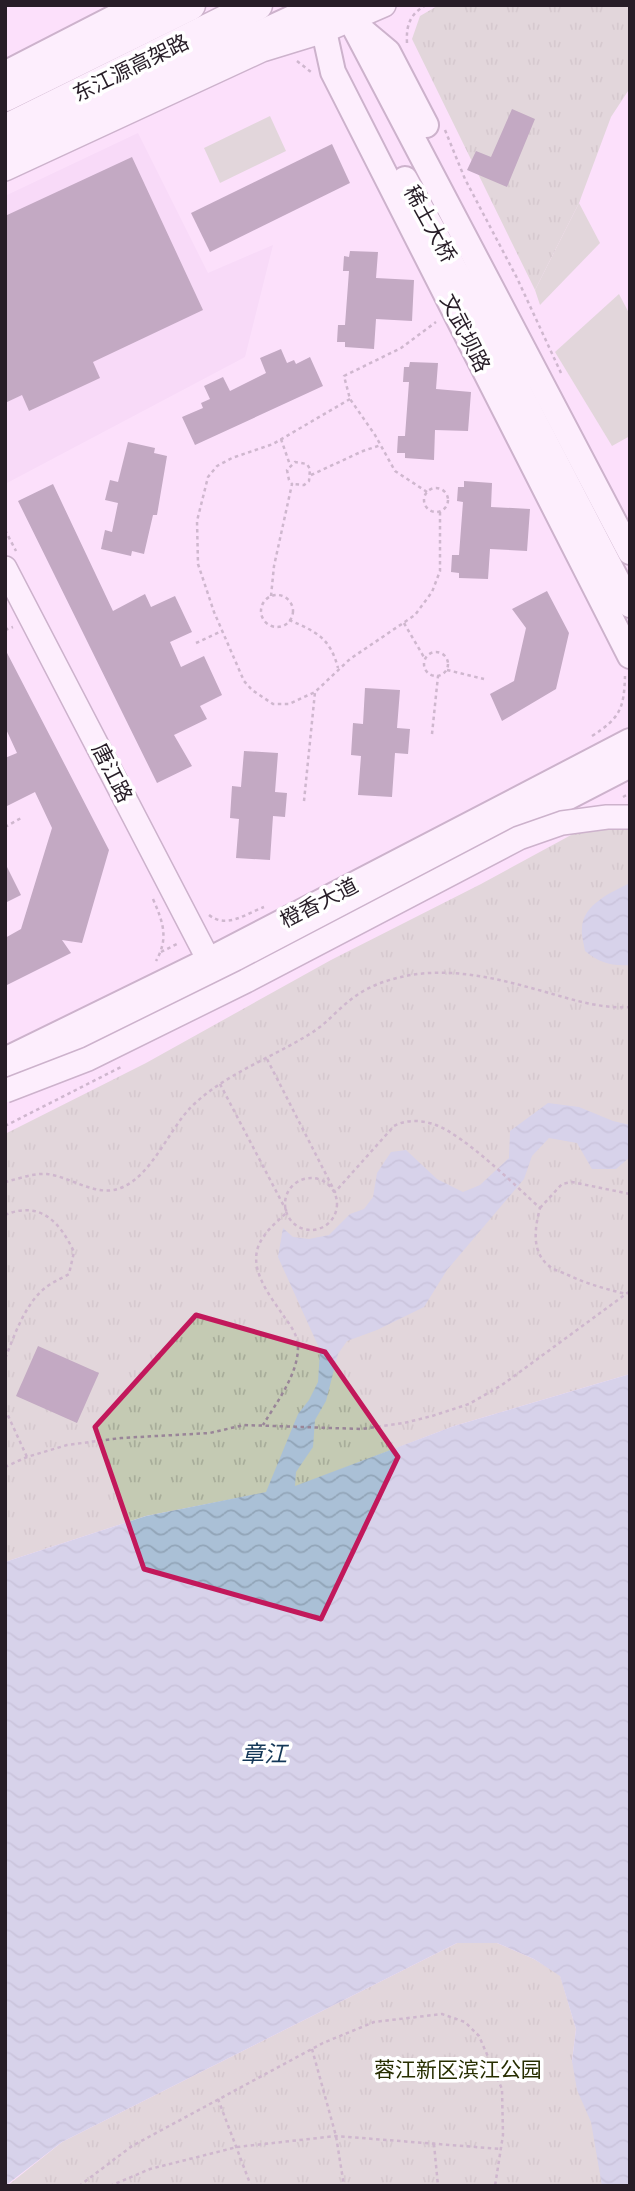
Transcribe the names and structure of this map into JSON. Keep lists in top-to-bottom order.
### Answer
{
  "streets": {
    "highway": ["东江源高架路"],
    "main road": ["稀土大桥", "文武坝路", "橙香大道"],
    "street": ["唐江路"]
  },
  "crossings": [
    ["稀土大桥", "文武坝路"],
    ["唐江路", "橙香大道"]
  ],
  "water": ["章江"],
  "parks": ["蓉江新区滨江公园"]
}
